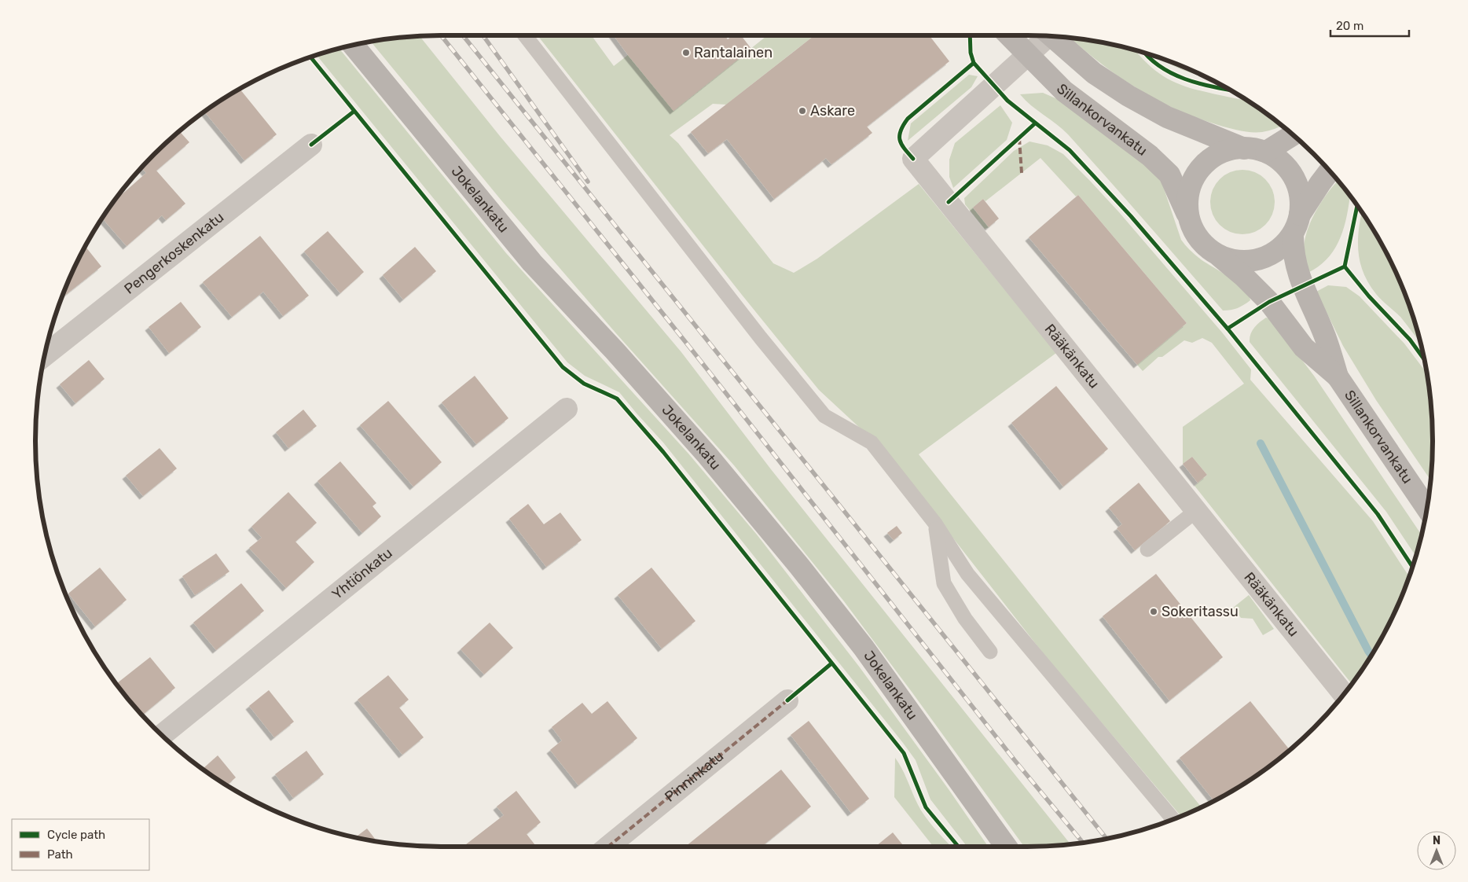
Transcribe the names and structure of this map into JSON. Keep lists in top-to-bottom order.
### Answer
{
  "streets": {
    "main road": ["Sillankorvankatu", "Jokelankatu"],
    "street": [
      "Pengerkoskenkatu",
      "Rääkänkatu",
      "Yhtiönkatu",
      "Pinninkatu"
    ]
  },
  "crossings": [
    ["Sillankorvankatu", "Rääkänkatu"]
  ],
  "places": ["Rantalainen", "Askare", "Sokeritassu"],
  "legend": ["Cycle path", "Path"],
  "scale_bar": "20 m",
  "north": "top"
}
